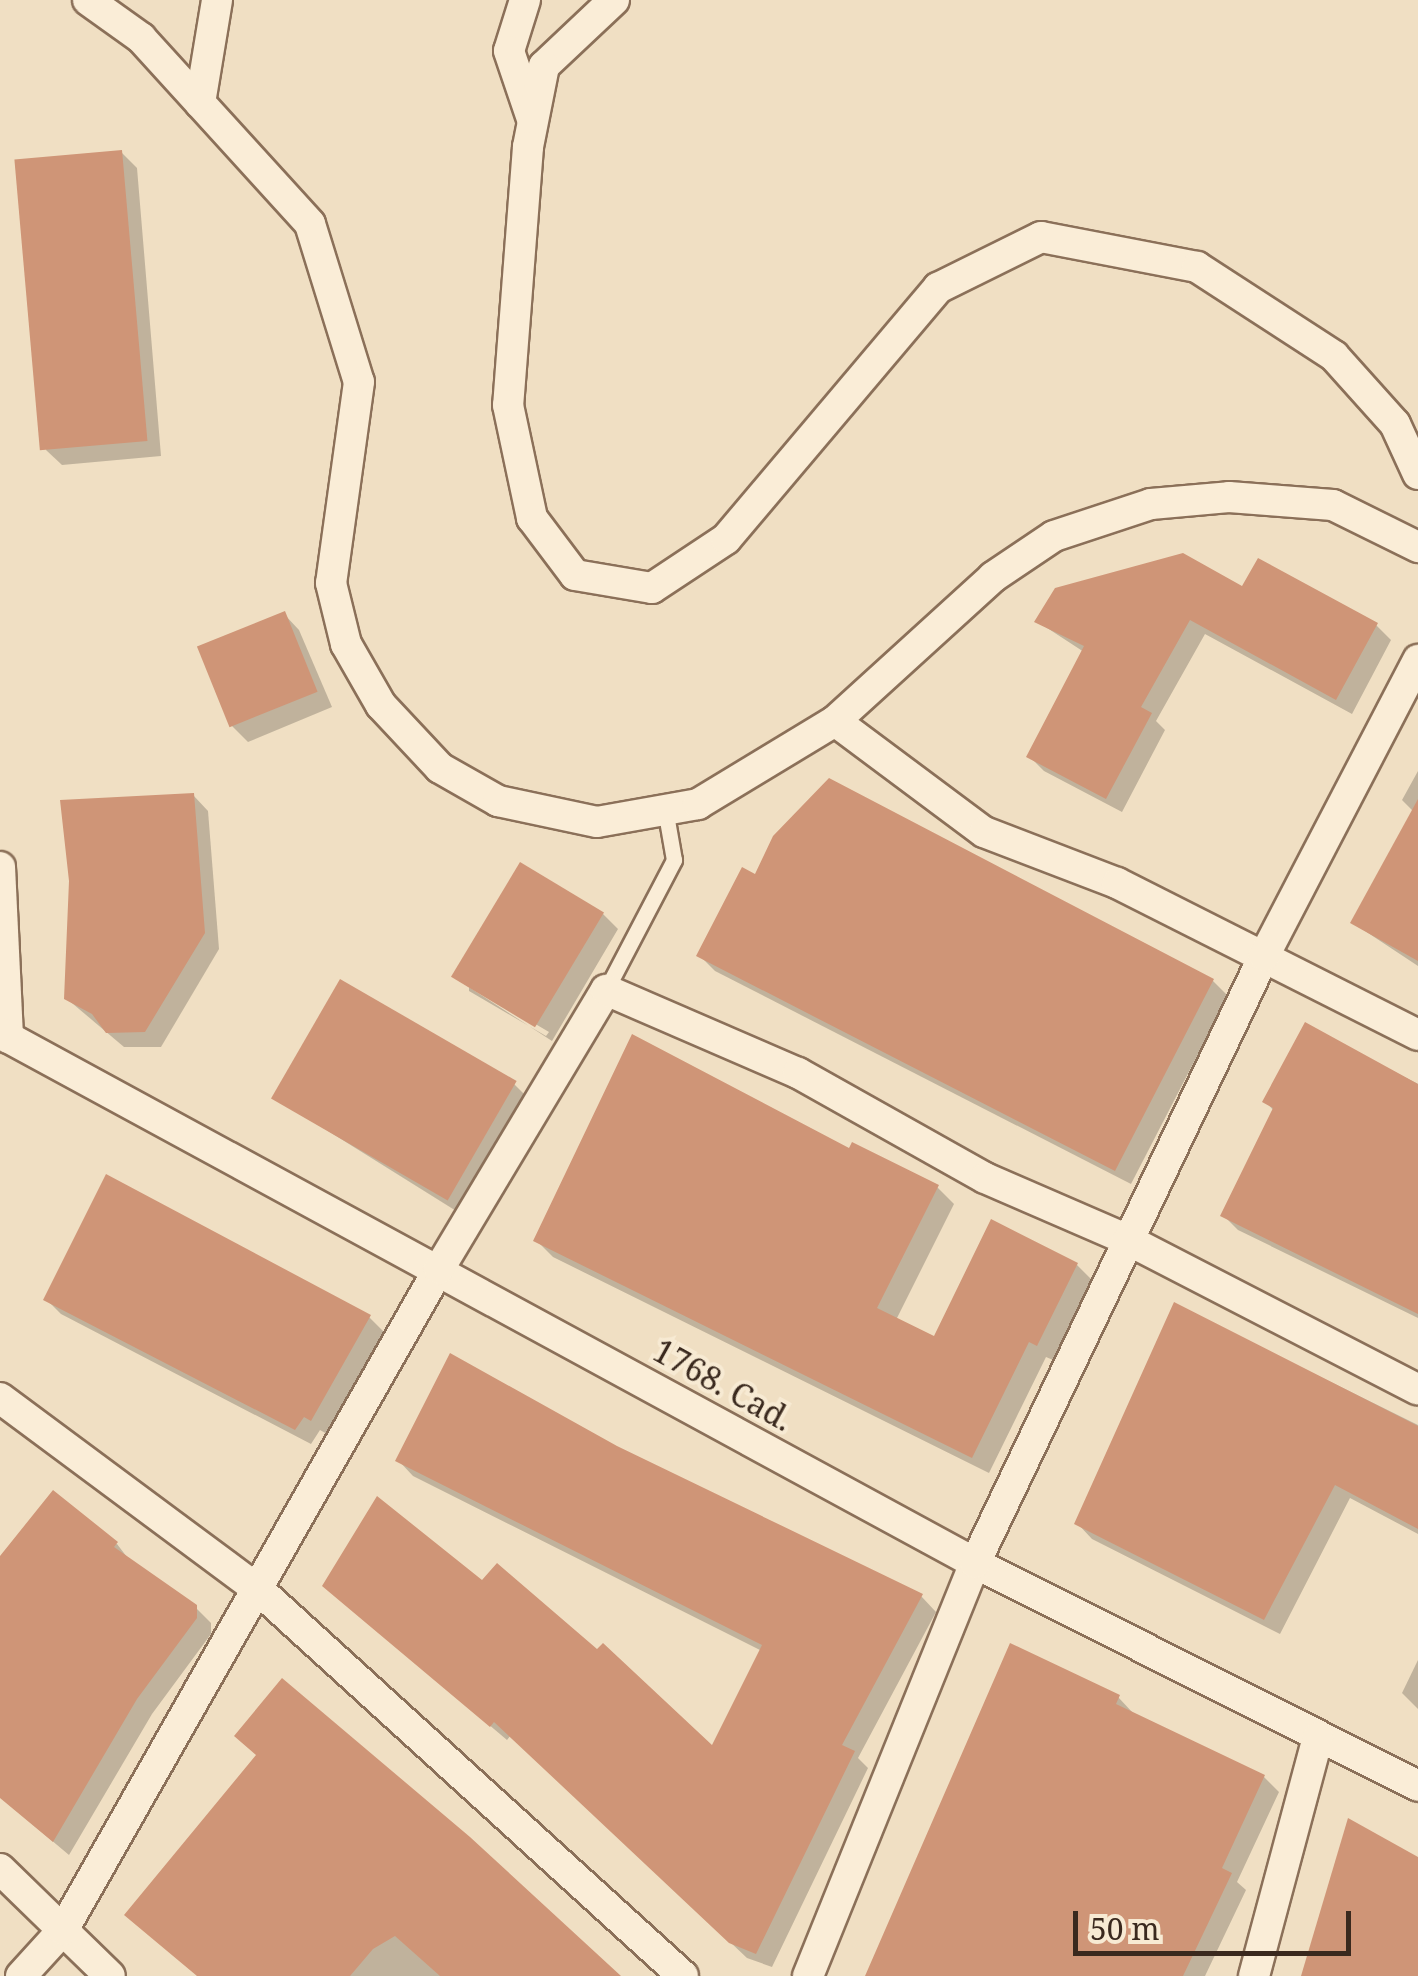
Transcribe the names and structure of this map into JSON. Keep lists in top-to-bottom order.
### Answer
{
  "streets": {
    "street": ["1768. Cad."]
  },
  "scale_bar": "50 m"
}
